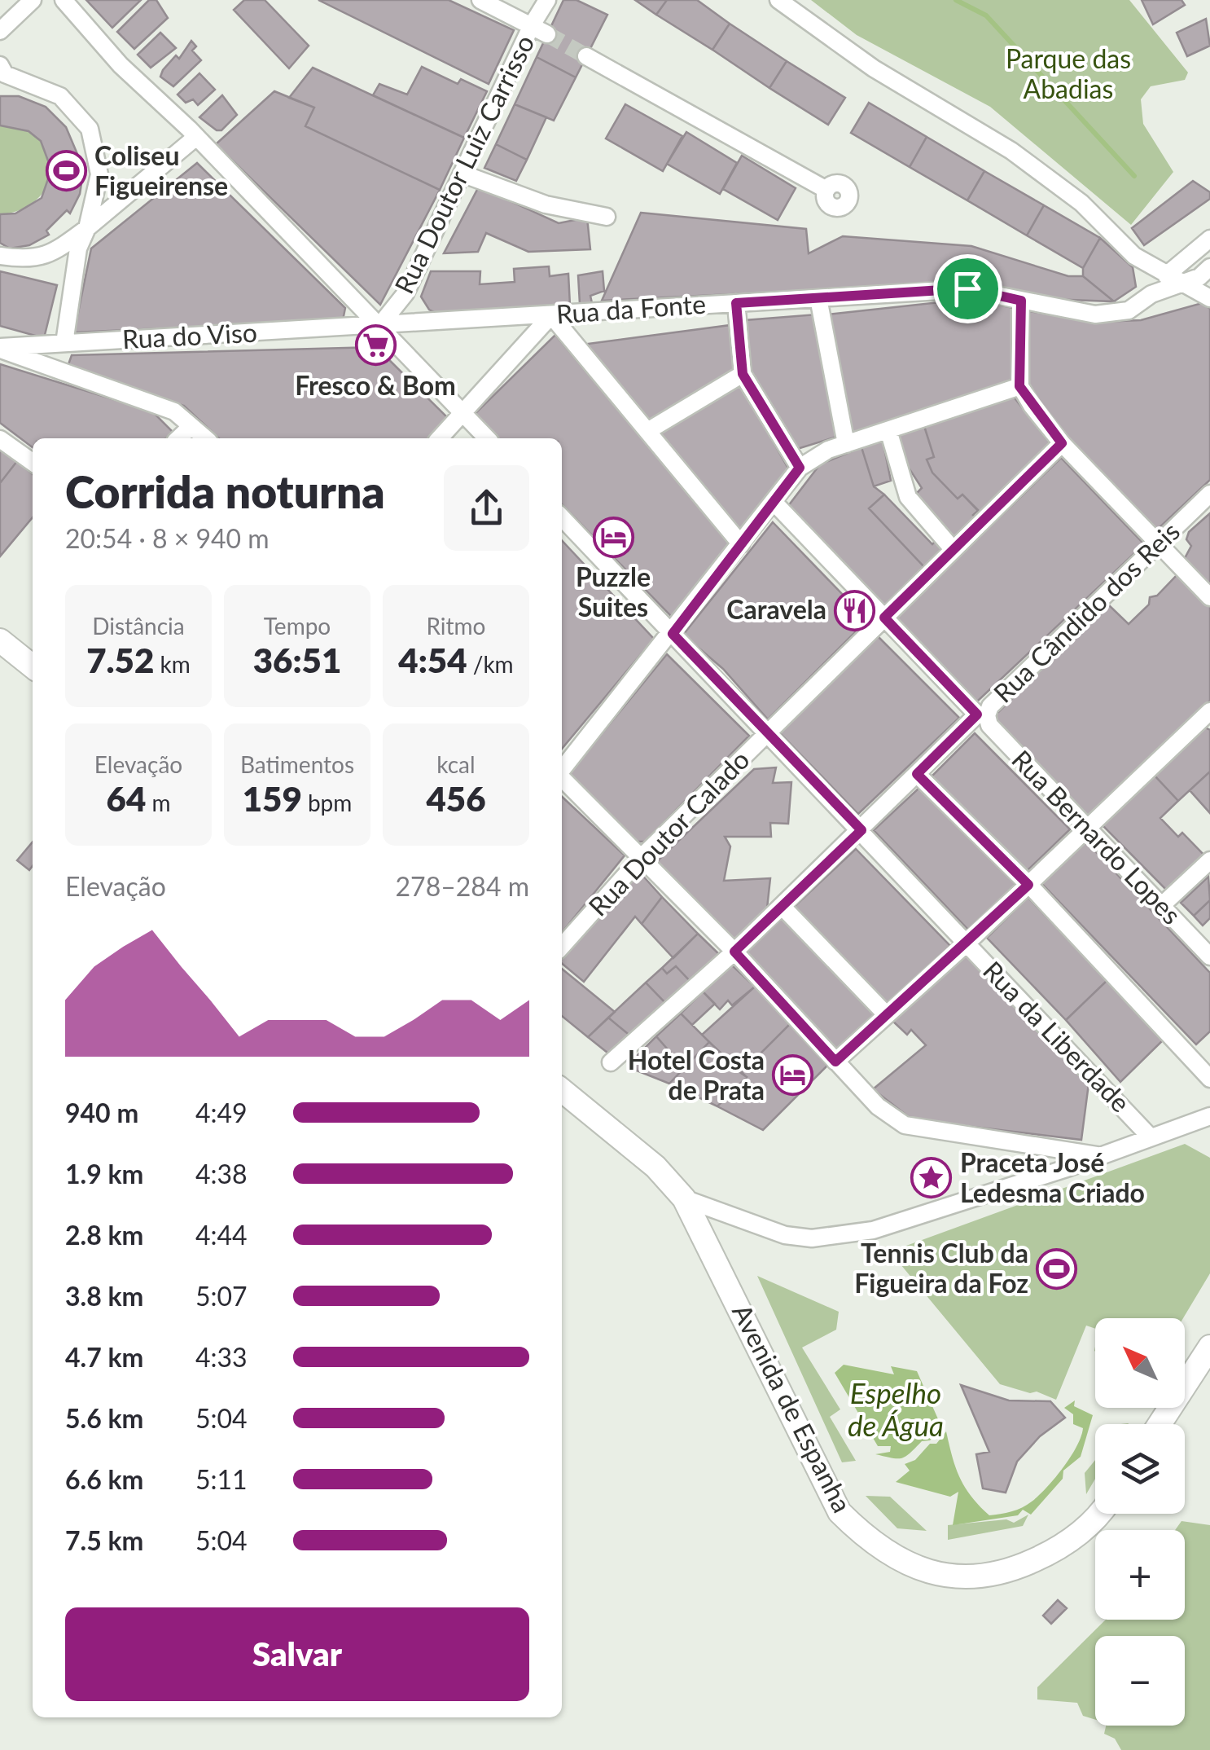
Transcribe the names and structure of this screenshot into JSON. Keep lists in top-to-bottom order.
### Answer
{
  "streets": {
    "main road": ["Avenida de Espanha"],
    "street": [
      "Rua Doutor Luiz Carrisso",
      "Rua da Fonte",
      "Rua do Viso",
      "Rua Cândido dos Reis",
      "Rua Doutor Calado",
      "Rua Bernardo Lopes",
      "Rua da Liberdade"
    ]
  },
  "crossings": [
    ["Rua Doutor Luiz Carrisso", "Rua da Fonte"],
    ["Rua Doutor Luiz Carrisso", "Rua do Viso"],
    ["Rua da Fonte", "Rua do Viso"],
    ["Rua Cândido dos Reis", "Rua Bernardo Lopes"],
    ["Rua Cândido dos Reis", "Rua da Liberdade"],
    ["Rua Doutor Calado", "Rua Bernardo Lopes"],
    ["Rua Doutor Calado", "Rua da Liberdade"]
  ],
  "water": ["Espelho de Água"],
  "parks": ["Parque das Abadias"],
  "places": {
    "sports": ["Coliseu Figueirense", "Tennis Club da Figueira da Foz"],
    "supermarket": ["Fresco & Bom"],
    "hotel": ["Puzzle Suites", "Hotel Costa de Prata"],
    "restaurant": ["Caravela"],
    "place": ["Praceta José Ledesma Criado"]
  },
  "north": "top left",
  "page": {
    "heading": ["Corrida noturna", "20:54 · 8 × 940 m"],
    "stats": [
      ["Distância", "7.52 km"],
      ["Tempo", "36:51"],
      ["Ritmo", "4:54 /km"],
      ["Elevação", "64 m"],
      ["Batimentos", "159 bpm"],
      ["kcal", "456"]
    ],
    "chart": ["Elevação", "278–284 m"],
    "list": [
      {
        "name": "940 m",
        "note": "4:49"
      },
      {
        "name": "1.9 km",
        "note": "4:38"
      },
      {
        "name": "2.8 km",
        "note": "4:44"
      },
      {
        "name": "3.8 km",
        "note": "5:07"
      },
      {
        "name": "4.7 km",
        "note": "4:33"
      },
      {
        "name": "5.6 km",
        "note": "5:04"
      },
      {
        "name": "6.6 km",
        "note": "5:11"
      },
      {
        "name": "7.5 km",
        "note": "5:04"
      }
    ],
    "map_buttons": ["+", "−"],
    "buttons": "Salvar"
  }
}
